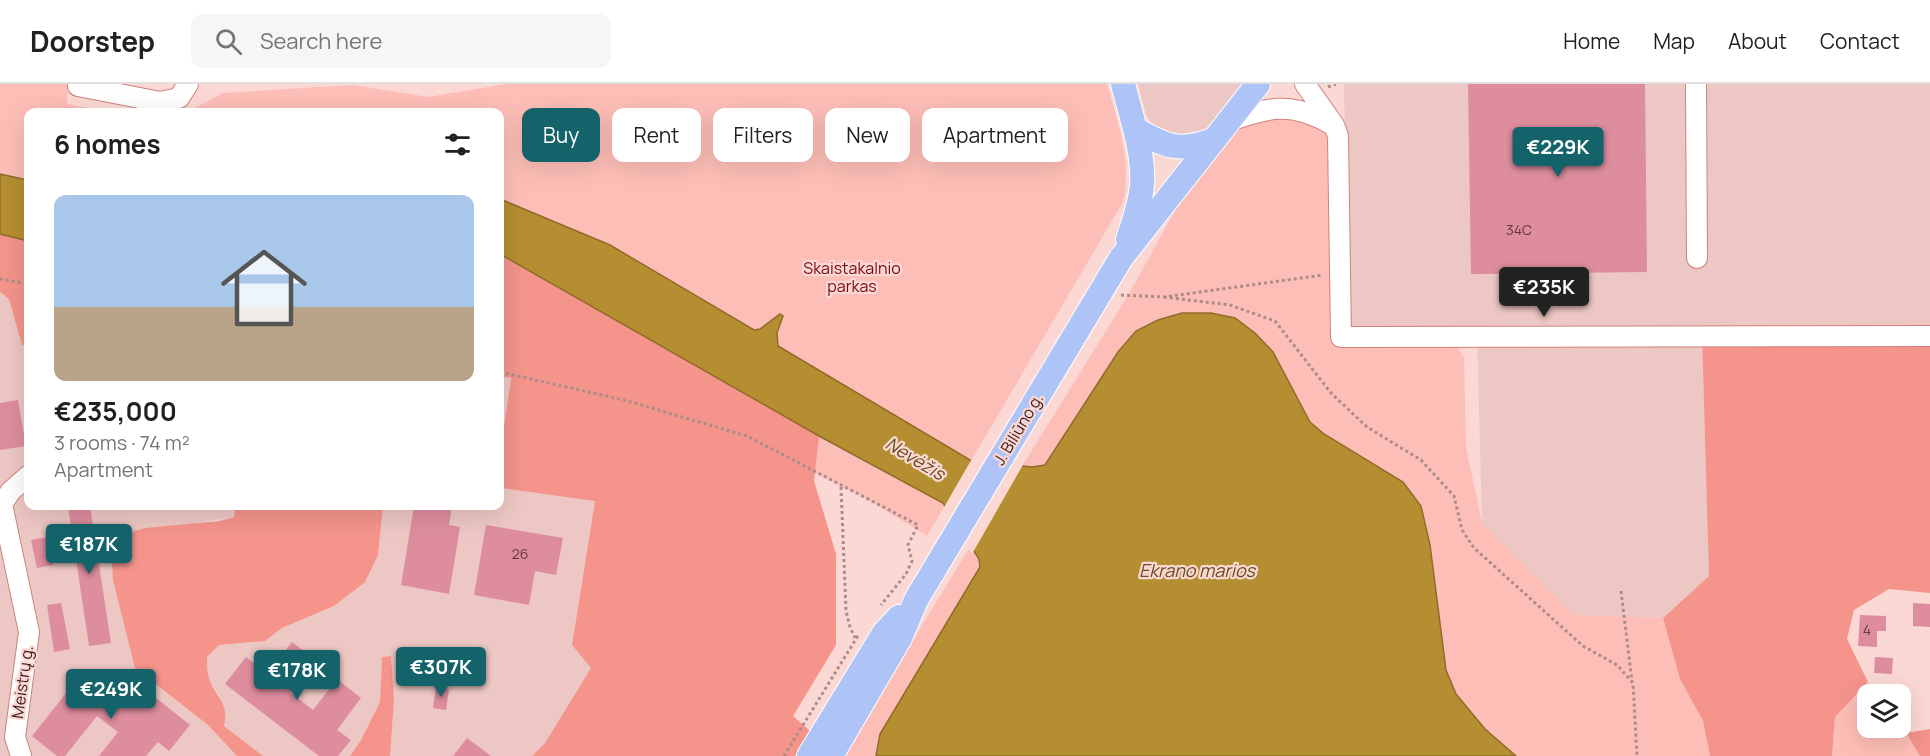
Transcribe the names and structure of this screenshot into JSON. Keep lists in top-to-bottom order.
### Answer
{
  "streets": {
    "main road": ["J. Biliūno g."],
    "street": ["Meistrų g."]
  },
  "water": ["Nevėžis", "Ekrano marios"],
  "parks": ["Skaistakalnio parkas"],
  "house_numbers": ["34C", "26", "4"],
  "page": {
    "header": "Doorstep",
    "search": "Search here",
    "nav": [
      "Home",
      "Map",
      "About",
      "Contact"
    ],
    "chip": [
      "Buy",
      "Rent",
      "Filters",
      "New",
      "Apartment"
    ],
    "heading": "6 homes",
    "price": [
      "€229K",
      "€235K",
      "€187K",
      "€307K",
      "€178K",
      "€249K"
    ],
    "list": [
      {
        "name": "€235,000",
        "note": "3 rooms · 74 m² · Apartment"
      }
    ]
  }
}
